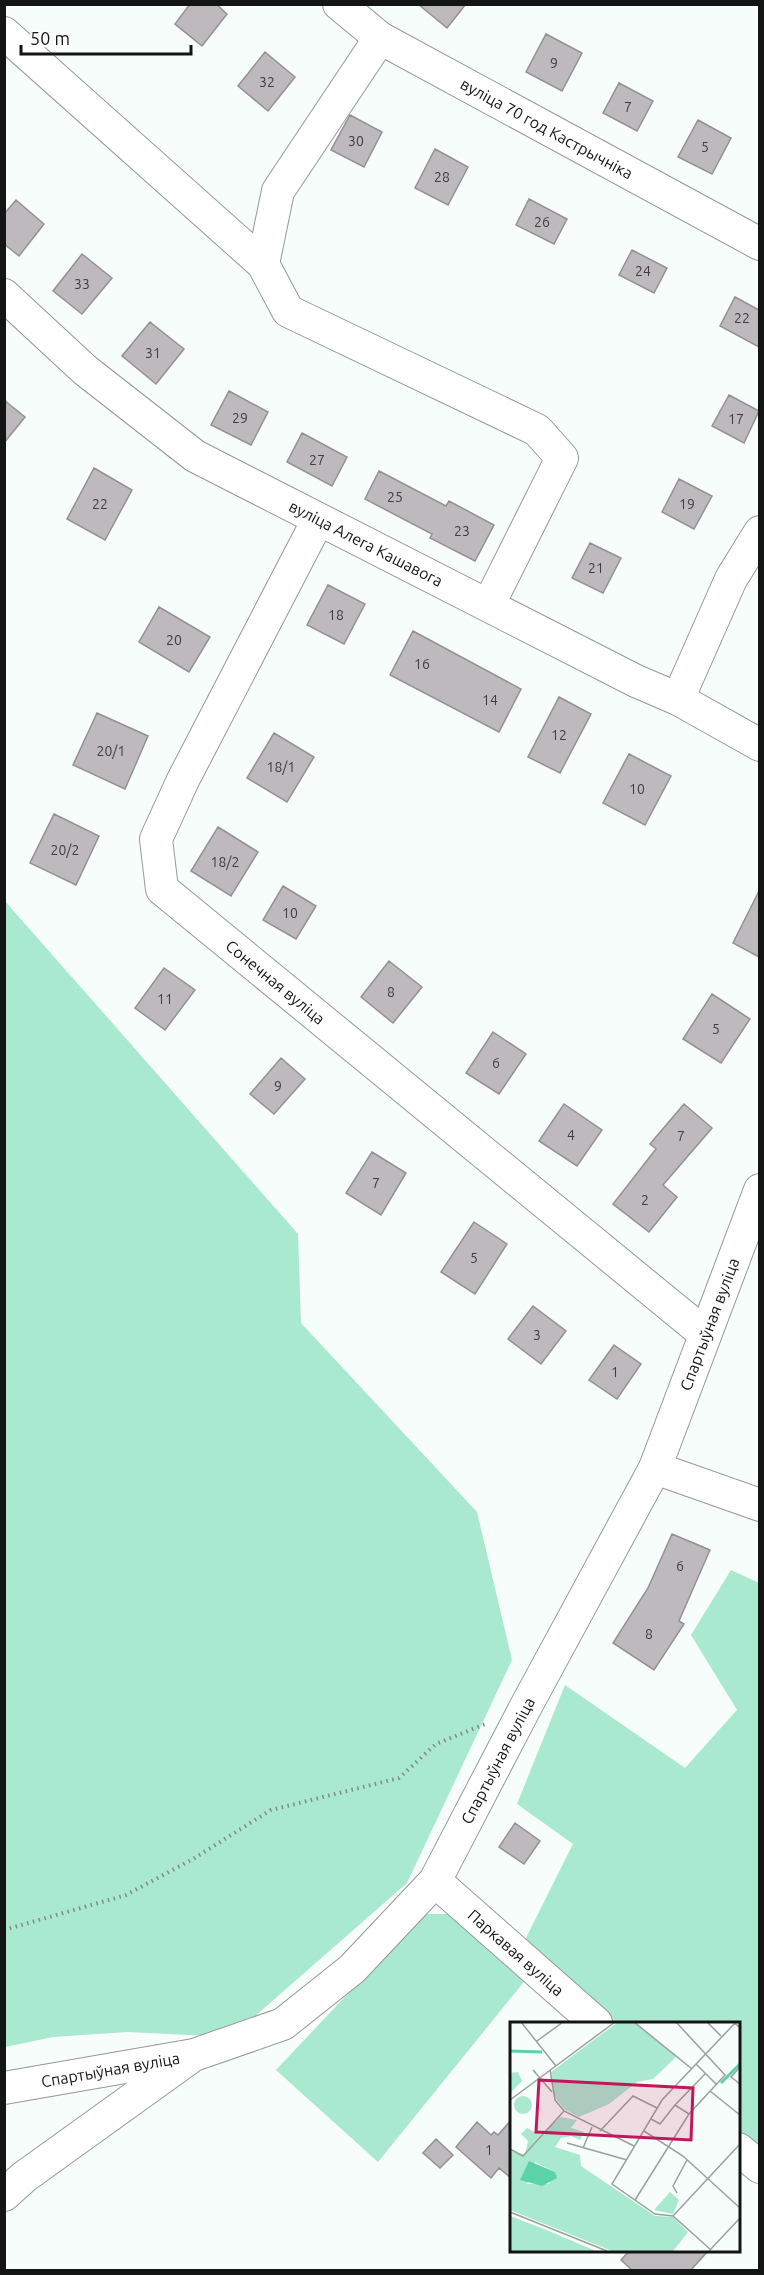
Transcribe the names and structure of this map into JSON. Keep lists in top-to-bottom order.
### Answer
{
  "streets": {
    "street": [
      "вуліца 70 год Кастрычніка",
      "вуліца Алега Кашавога",
      "Сонечная вуліца",
      "Спартыўная вуліца",
      "Паркавая вуліца"
    ]
  },
  "crossings": [
    ["вуліца Алега Кашавога", "Сонечная вуліца"],
    ["Сонечная вуліца", "Спартыўная вуліца"],
    ["Спартыўная вуліца", "Паркавая вуліца"]
  ],
  "house_numbers": [
    "9",
    "32",
    "7",
    "30",
    "5",
    "28",
    "26",
    "24",
    "33",
    "22",
    "31",
    "29",
    "17",
    "27",
    "25",
    "22",
    "19",
    "23",
    "21",
    "18",
    "20",
    "16",
    "14",
    "12",
    "20/1",
    "18/1",
    "10",
    "20/2",
    "18/2",
    "10",
    "8",
    "11",
    "5",
    "6",
    "9",
    "4",
    "7",
    "7",
    "2",
    "5",
    "3",
    "1",
    "6",
    "8",
    "1"
  ],
  "scale_bar": "50 m"
}
